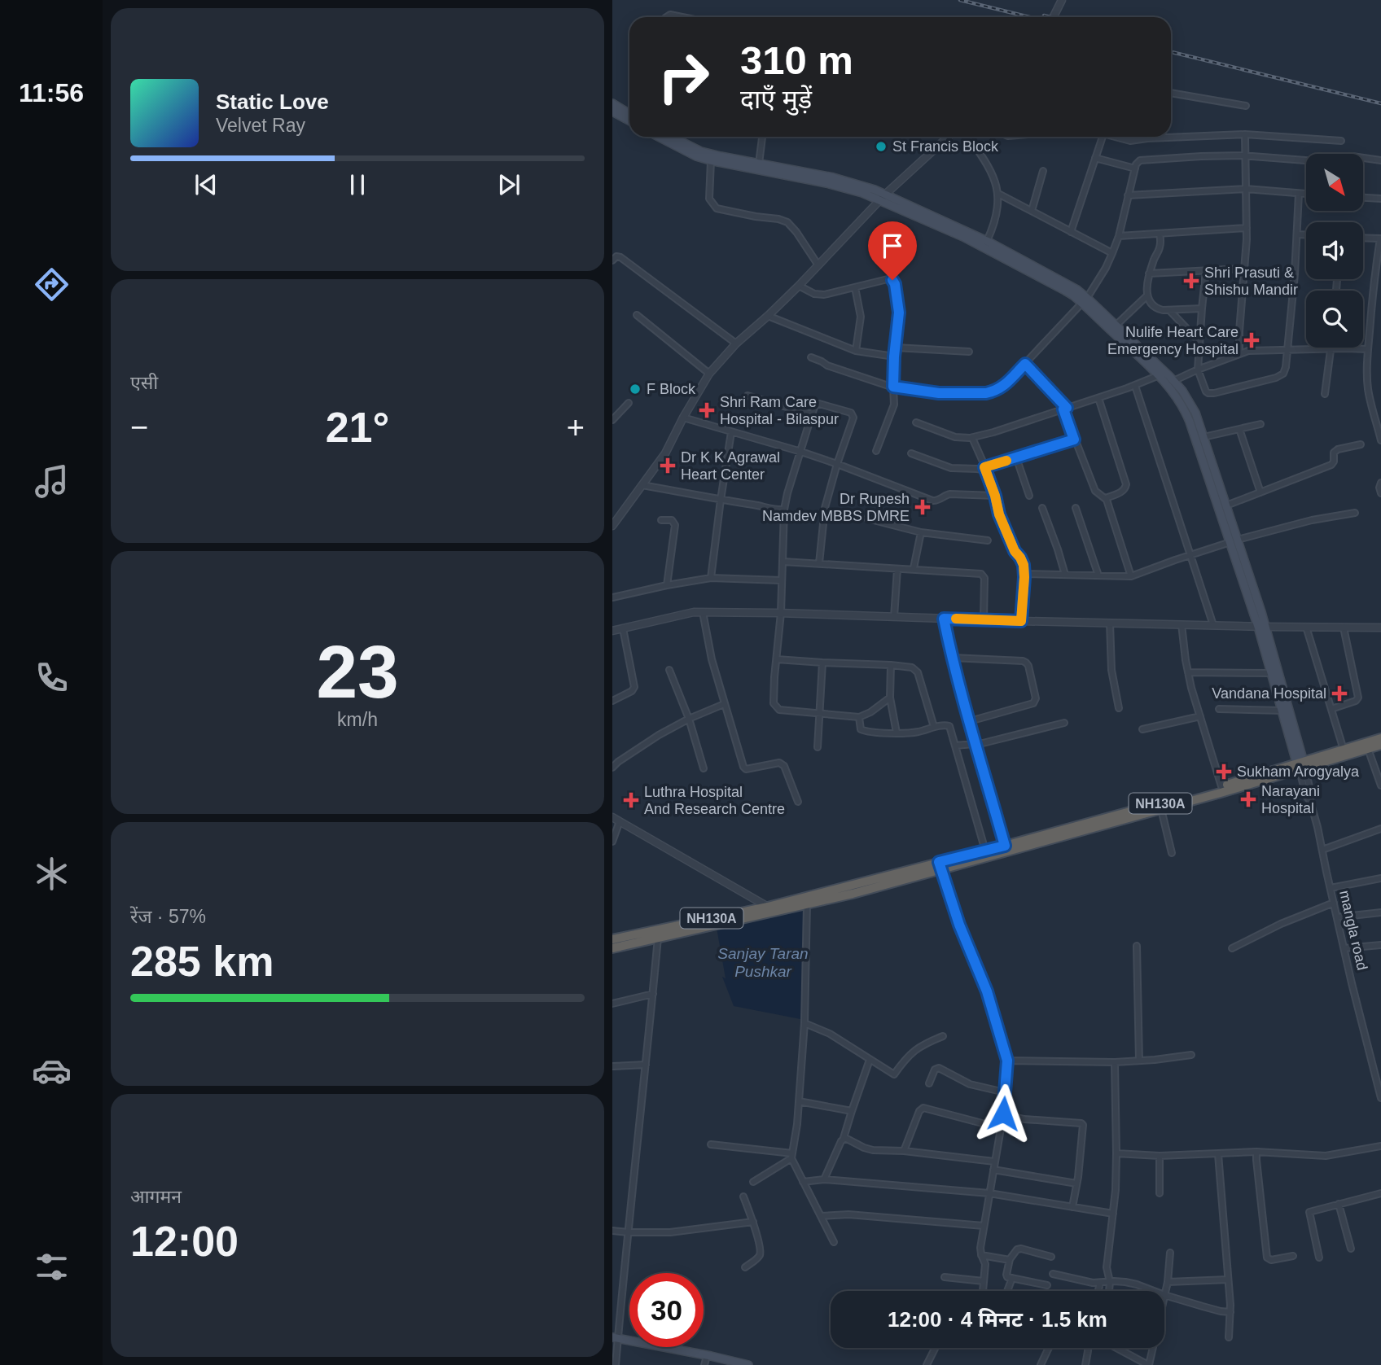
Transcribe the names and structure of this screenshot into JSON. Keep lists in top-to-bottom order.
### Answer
{
  "streets": {
    "highway": ["NH130A"],
    "street": ["mangla road"]
  },
  "crossings": [
    ["NH130A", "mangla road"]
  ],
  "water": ["Sanjay Taran Pushkar"],
  "places": {
    "other": ["St Francis Block", "F Block"],
    "health": [
      "Shri Prasuti & Shishu Mandir",
      "Nulife Heart Care Emergency Hospital",
      "Shri Ram Care Hospital - Bilaspur",
      "Dr K K Agrawal Heart Center",
      "Dr Rupesh Namdev MBBS DMRE",
      "Vandana Hospital",
      "Sukham Arogyalya",
      "Narayani Hospital",
      "Luthra Hospital And Research Centre"
    ]
  },
  "north": "bottom right",
  "page": {
    "tabs": "11:56",
    "turn": ["310 m", "दाएँ मुड़ें"],
    "song": ["Static Love", "Velvet Ray"],
    "tile": [
      "एसी",
      ["23", "km/h"],
      ["रेंज · 57%", "285 km"],
      ["आगमन", "12:00"]
    ],
    "heat": ["−", "21°", "+"],
    "limit": "30",
    "trip": "12:00 · 4 मिनट · 1.5 km"
  }
}
